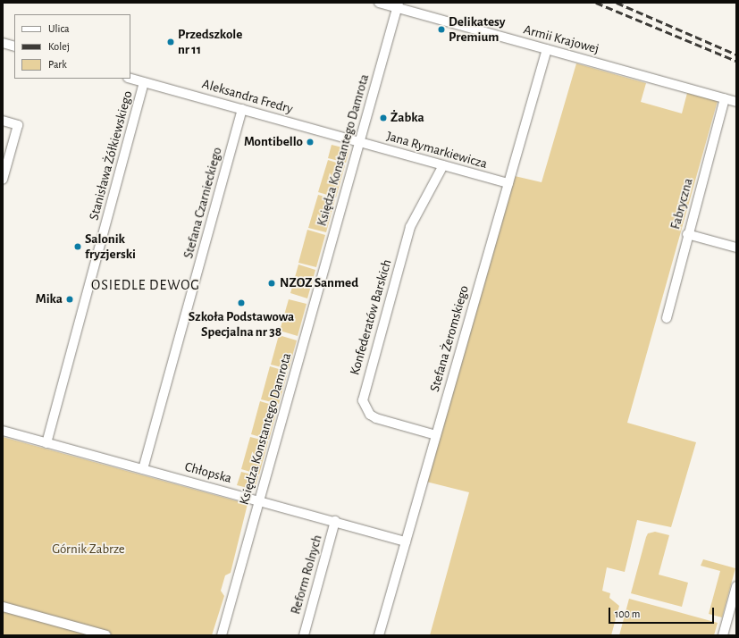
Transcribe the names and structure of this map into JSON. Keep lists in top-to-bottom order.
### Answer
{
  "streets": {
    "street": [
      "Armii Krajowej",
      "Aleksandra Fredry",
      "Księdza Konstantego Damrota",
      "Jana Rymarkiewicza",
      "Stanisława Żółkiewskiego",
      "Stefana Czarnieckiego",
      "Fabryczna",
      "Konfederatów Barskich",
      "Stefana Żeromskiego",
      "Chłopska",
      "Reform Rolnych"
    ]
  },
  "crossings": [
    ["Armii Krajowej", "Księdza Konstantego Damrota"],
    ["Armii Krajowej", "Fabryczna"],
    ["Armii Krajowej", "Stefana Żeromskiego"],
    ["Aleksandra Fredry", "Księdza Konstantego Damrota"],
    ["Aleksandra Fredry", "Jana Rymarkiewicza"],
    ["Aleksandra Fredry", "Stanisława Żółkiewskiego"],
    ["Aleksandra Fredry", "Stefana Czarnieckiego"],
    ["Księdza Konstantego Damrota", "Jana Rymarkiewicza"],
    ["Księdza Konstantego Damrota", "Chłopska"],
    ["Jana Rymarkiewicza", "Konfederatów Barskich"],
    ["Jana Rymarkiewicza", "Stefana Żeromskiego"],
    ["Stanisława Żółkiewskiego", "Chłopska"],
    ["Stefana Czarnieckiego", "Chłopska"],
    ["Konfederatów Barskich", "Stefana Żeromskiego"],
    ["Stefana Żeromskiego", "Chłopska"],
    ["Chłopska", "Reform Rolnych"]
  ],
  "districts": ["OSIEDLE DEWOG"],
  "parks": ["Górnik Zabrze"],
  "places": [
    "Delikatesy Premium",
    "Przedszkole nr 11",
    "Żabka",
    "Montibello",
    "Salonik fryzjerski",
    "NZOZ Sanmed",
    "Mika",
    "Szkoła Podstawowa Specjalna nr 38"
  ],
  "legend": ["Ulica", "Kolej", "Park"],
  "scale_bar": "100 m"
}
